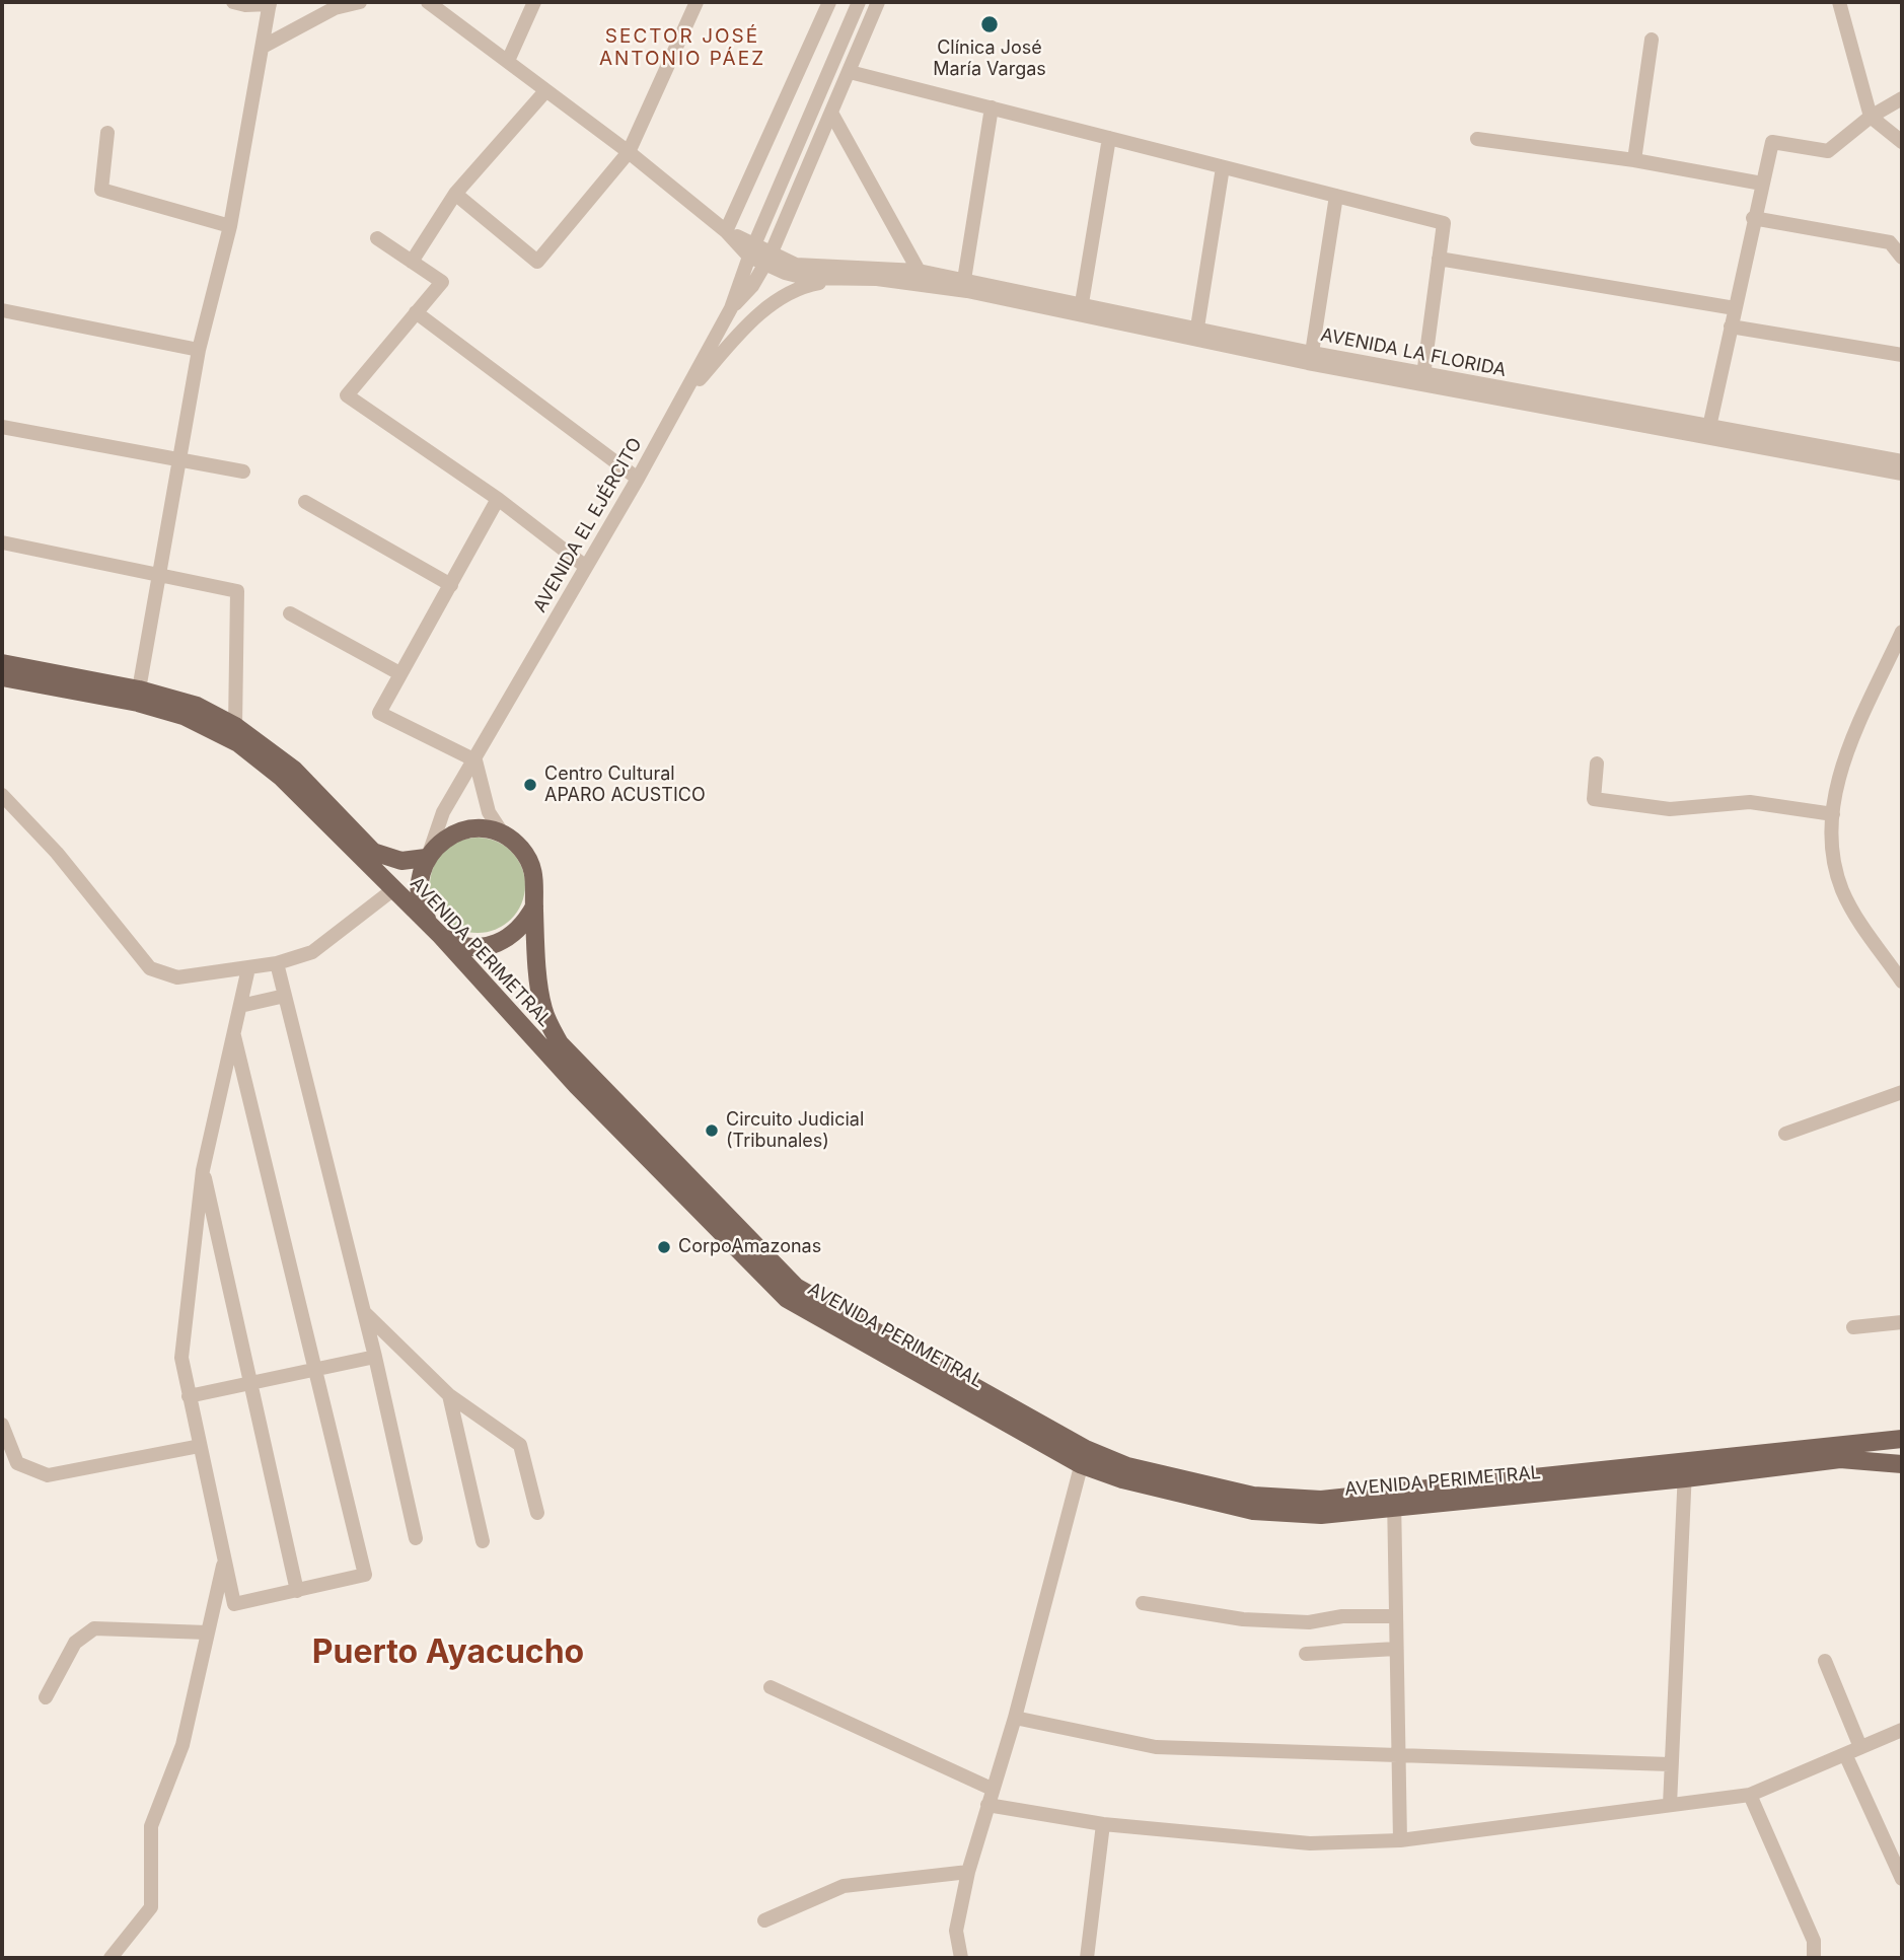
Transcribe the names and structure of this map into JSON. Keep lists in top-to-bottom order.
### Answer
{
  "streets": {
    "main road": ["AVENIDA PERIMETRAL"],
    "street": ["AVENIDA LA FLORIDA", "AVENIDA EL EJÉRCITO"]
  },
  "crossings": [
    ["AVENIDA LA FLORIDA", "AVENIDA EL EJÉRCITO"],
    ["AVENIDA EL EJÉRCITO", "AVENIDA PERIMETRAL"]
  ],
  "districts": ["SECTOR JOSÉ ANTONIO PÁEZ", "Puerto Ayacucho"],
  "places": [
    "Clínica José María Vargas",
    "Centro Cultural APARO ACUSTICO",
    "Circuito Judicial (Tribunales)",
    "CorpoAmazonas"
  ]
}
